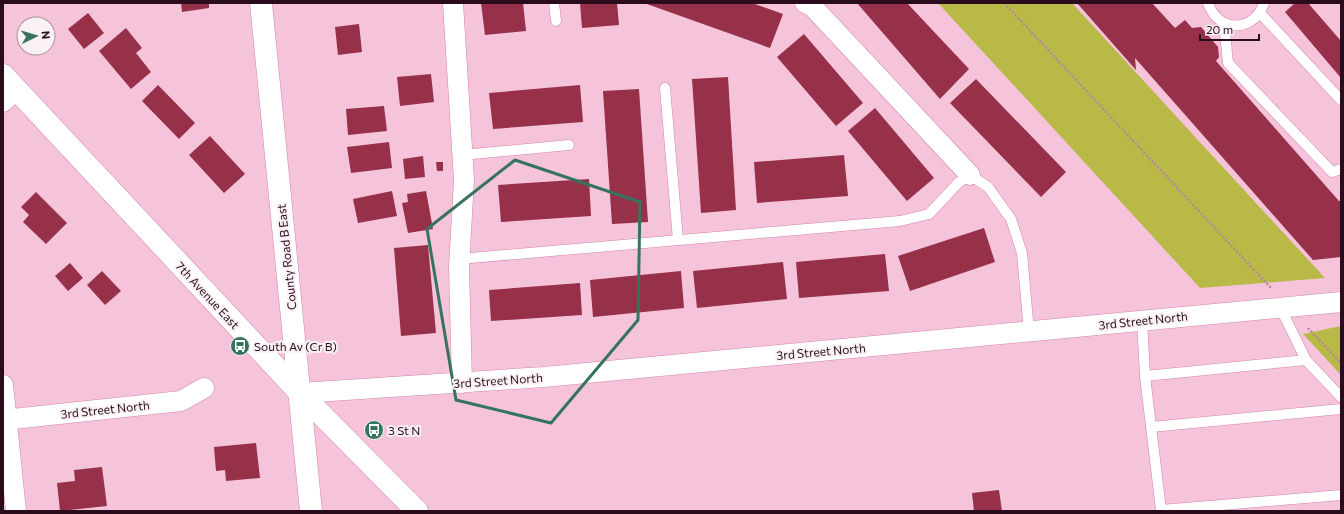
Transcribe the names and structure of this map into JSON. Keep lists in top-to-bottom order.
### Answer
{
  "streets": {
    "street": ["County Road B East", "7th Avenue East", "3rd Street North"]
  },
  "crossings": [
    ["County Road B East", "7th Avenue East"],
    ["County Road B East", "3rd Street North"],
    ["7th Avenue East", "3rd Street North"]
  ],
  "places": {
    "bus stop": ["South Av (Cr B)", "3 St N"]
  },
  "scale_bar": "20 m",
  "north": "right"
}
